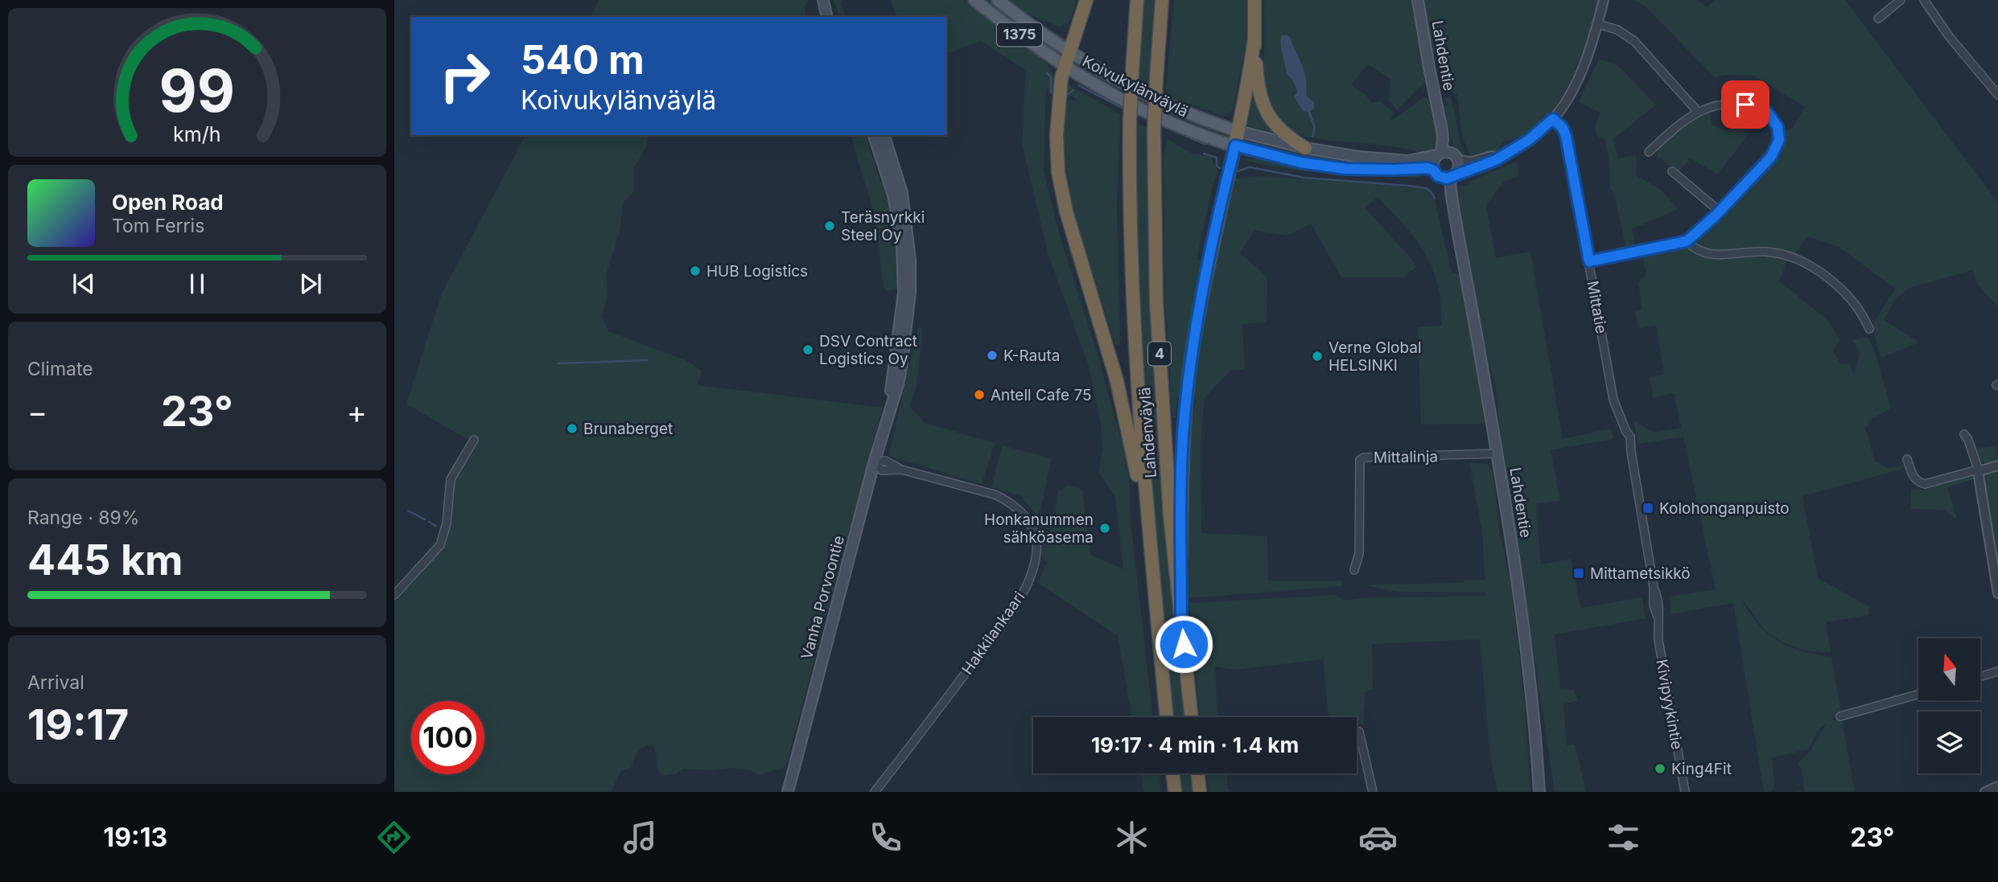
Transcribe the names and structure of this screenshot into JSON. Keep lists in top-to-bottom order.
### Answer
{
  "streets": {
    "highway": ["4", "Lahdenväylä"],
    "main road": [
      "1375",
      "Lahdentie",
      "Koivukylänväylä",
      "Vanha Porvoontie"
    ],
    "street": [
      "Mittatie",
      "Mittalinja",
      "Hakkilankaari",
      "Kivipyykintie"
    ]
  },
  "crossings": [
    ["Lahdentie", "Koivukylänväylä"],
    ["Lahdentie", "Mittalinja"],
    ["Mittatie", "Kivipyykintie"],
    ["Vanha Porvoontie", "Hakkilankaari"]
  ],
  "places": {
    "other": [
      "Teräsnyrkki Steel Oy",
      "HUB Logistics",
      "DSV Contract Logistics Oy",
      "K-Rauta",
      "Verne Global HELSINKI",
      "Antell Cafe 75",
      "Brunaberget",
      "Honkanummen sähköasema",
      "King4Fit"
    ],
    "transit": ["Kolohonganpuisto", "Mittametsikkö"]
  },
  "north": "top",
  "page": {
    "turn": ["540 m", "Koivukylänväylä"],
    "song": ["Open Road", "Tom Ferris"],
    "tile": [
      "Climate",
      ["Range · 89%", "445 km"],
      ["Arrival", "19:17"]
    ],
    "heat": ["−", "23°", "+"],
    "limit": "100",
    "trip": "19:17 · 4 min · 1.4 km",
    "tabs": ["19:13", "23°"],
    "gauge": ["99", "km/h"]
  }
}
